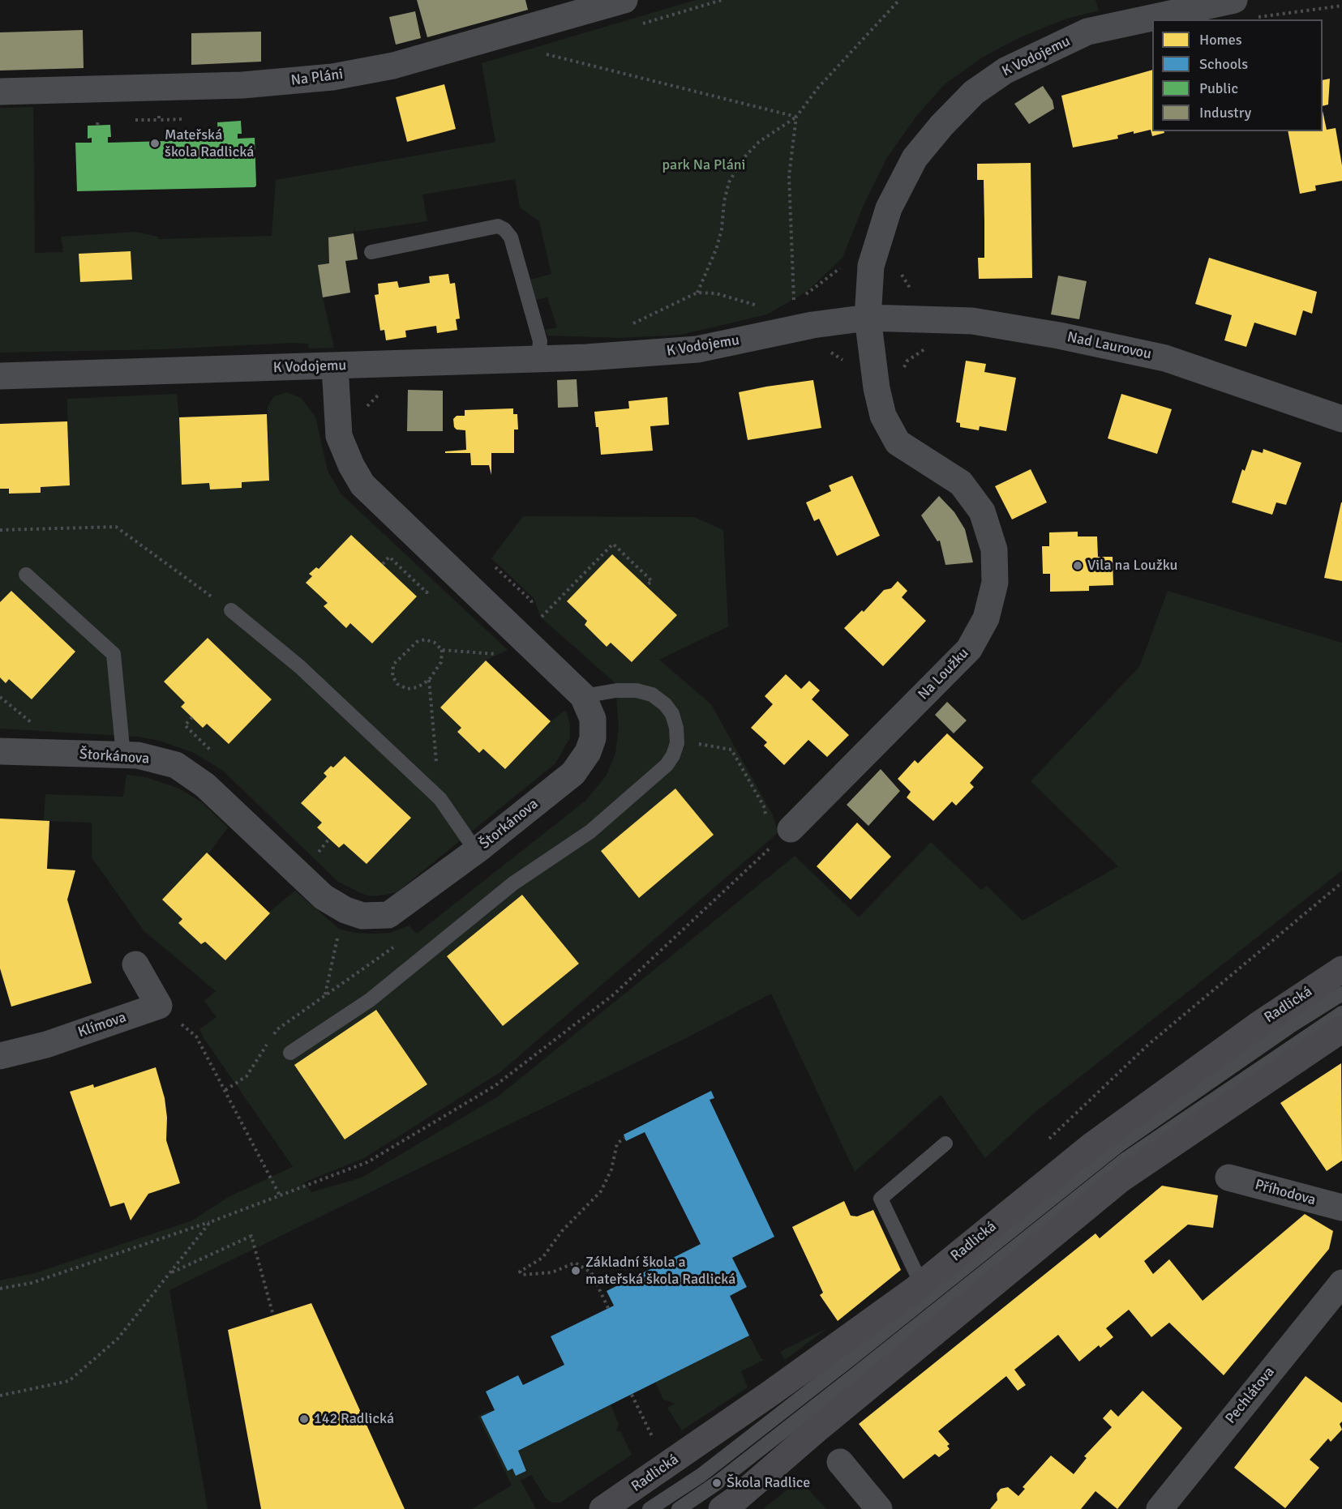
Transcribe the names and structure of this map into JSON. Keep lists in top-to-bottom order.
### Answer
{
  "streets": {
    "main road": ["Radlická"],
    "street": [
      "K Vodojemu",
      "Na Pláni",
      "Nad Laurovou",
      "Na Loužku",
      "Štorkánova",
      "Klímova",
      "Příhodova",
      "Pechlátova"
    ]
  },
  "crossings": [
    ["K Vodojemu", "Nad Laurovou"],
    ["K Vodojemu", "Na Loužku"],
    ["K Vodojemu", "Štorkánova"],
    ["Nad Laurovou", "Na Loužku"]
  ],
  "parks": ["park Na Pláni"],
  "places": [
    "Mateřská škola Radlická",
    "Vila na Loužku",
    "Základní škola a mateřská škola Radlická",
    "142 Radlická",
    "Škola Radlice"
  ],
  "legend": [
    "Homes",
    "Schools",
    "Public",
    "Industry"
  ]
}
